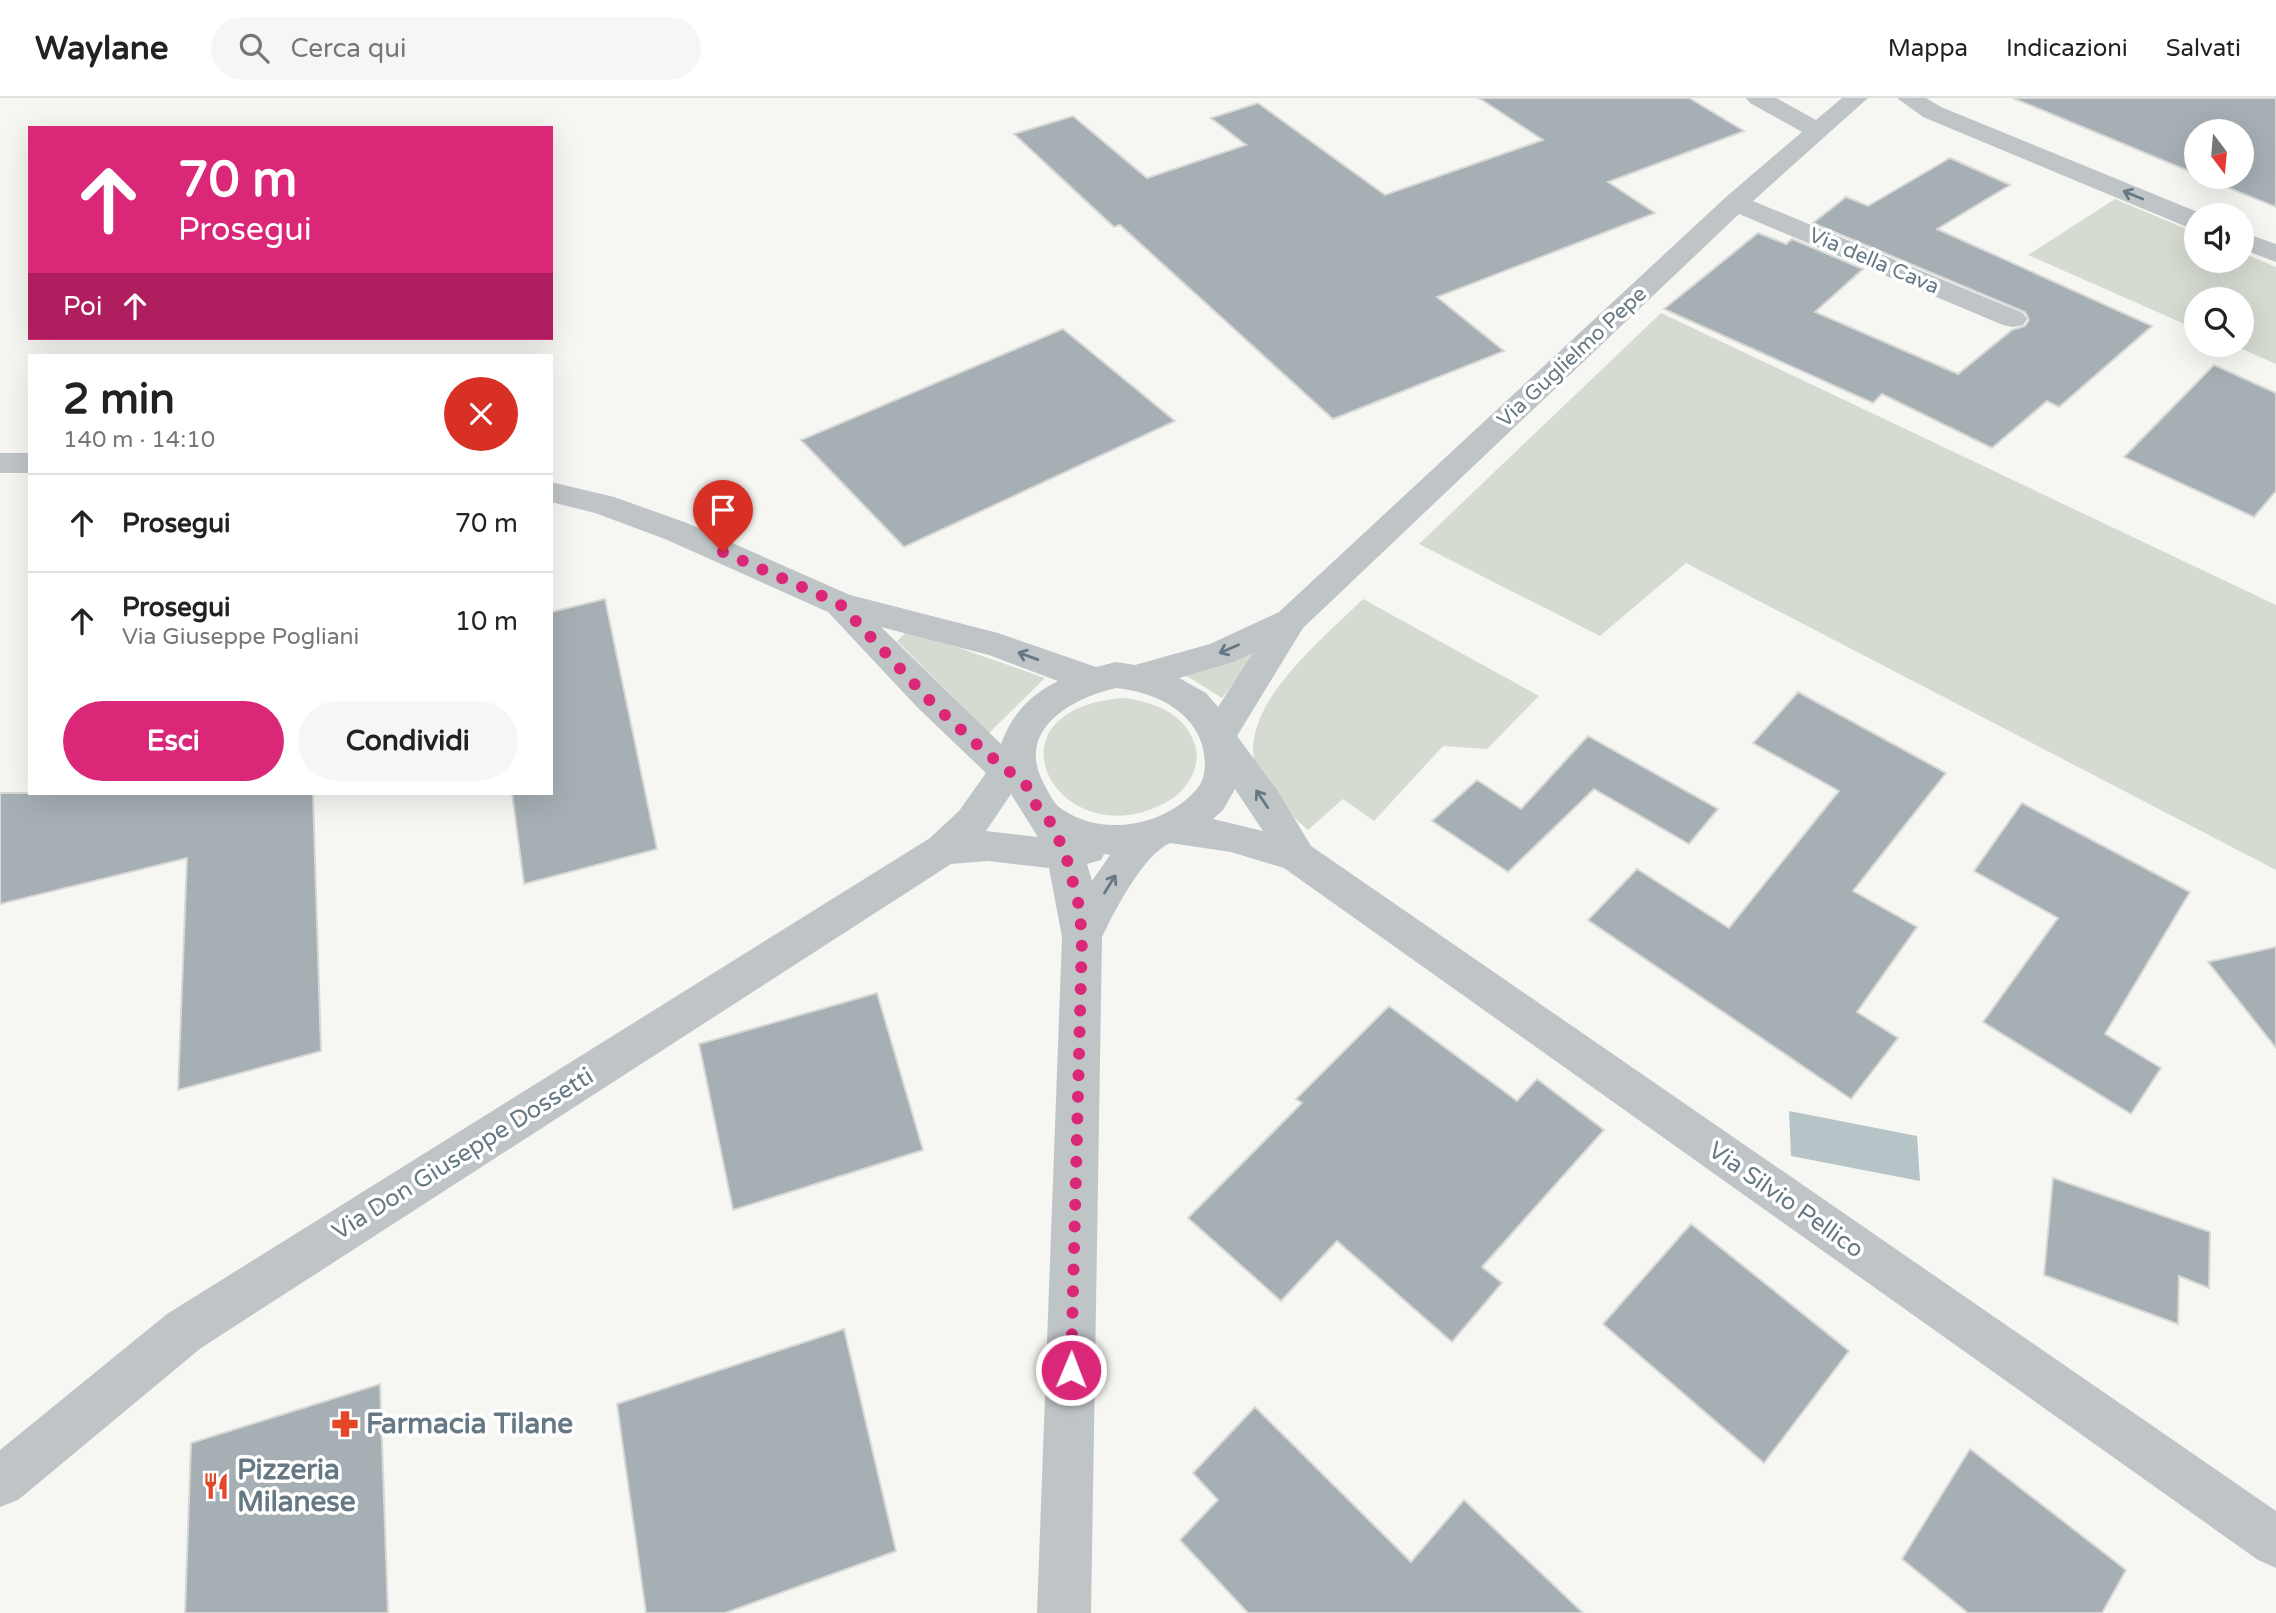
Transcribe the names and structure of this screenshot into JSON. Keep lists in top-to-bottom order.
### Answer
{
  "streets": {
    "street": [
      "Via della Cava",
      "Via Guglielmo Pepe",
      "Via Don Giuseppe Dossetti",
      "Via Silvio Pellico"
    ]
  },
  "crossings": [
    ["Via della Cava", "Via Guglielmo Pepe"],
    ["Via Guglielmo Pepe", "Via Don Giuseppe Dossetti"],
    ["Via Guglielmo Pepe", "Via Silvio Pellico"],
    ["Via Don Giuseppe Dossetti", "Via Silvio Pellico"]
  ],
  "places": {
    "pharmacy": ["Farmacia Tilane"],
    "restaurant": ["Pizzeria Milanese"]
  },
  "north": "bottom",
  "page": {
    "header": "Waylane",
    "search": "Cerca qui",
    "nav": ["Mappa", "Indicazioni", "Salvati"],
    "turn": ["70 m", "Prosegui"],
    "then": "Poi",
    "heading": ["2 min", "140 m · 14:10"],
    "list": [
      {
        "name": "Prosegui",
        "value": "70 m"
      },
      {
        "name": "Prosegui",
        "note": "Via Giuseppe Pogliani",
        "value": "10 m"
      }
    ],
    "buttons": ["Esci", "Condividi"]
  }
}
